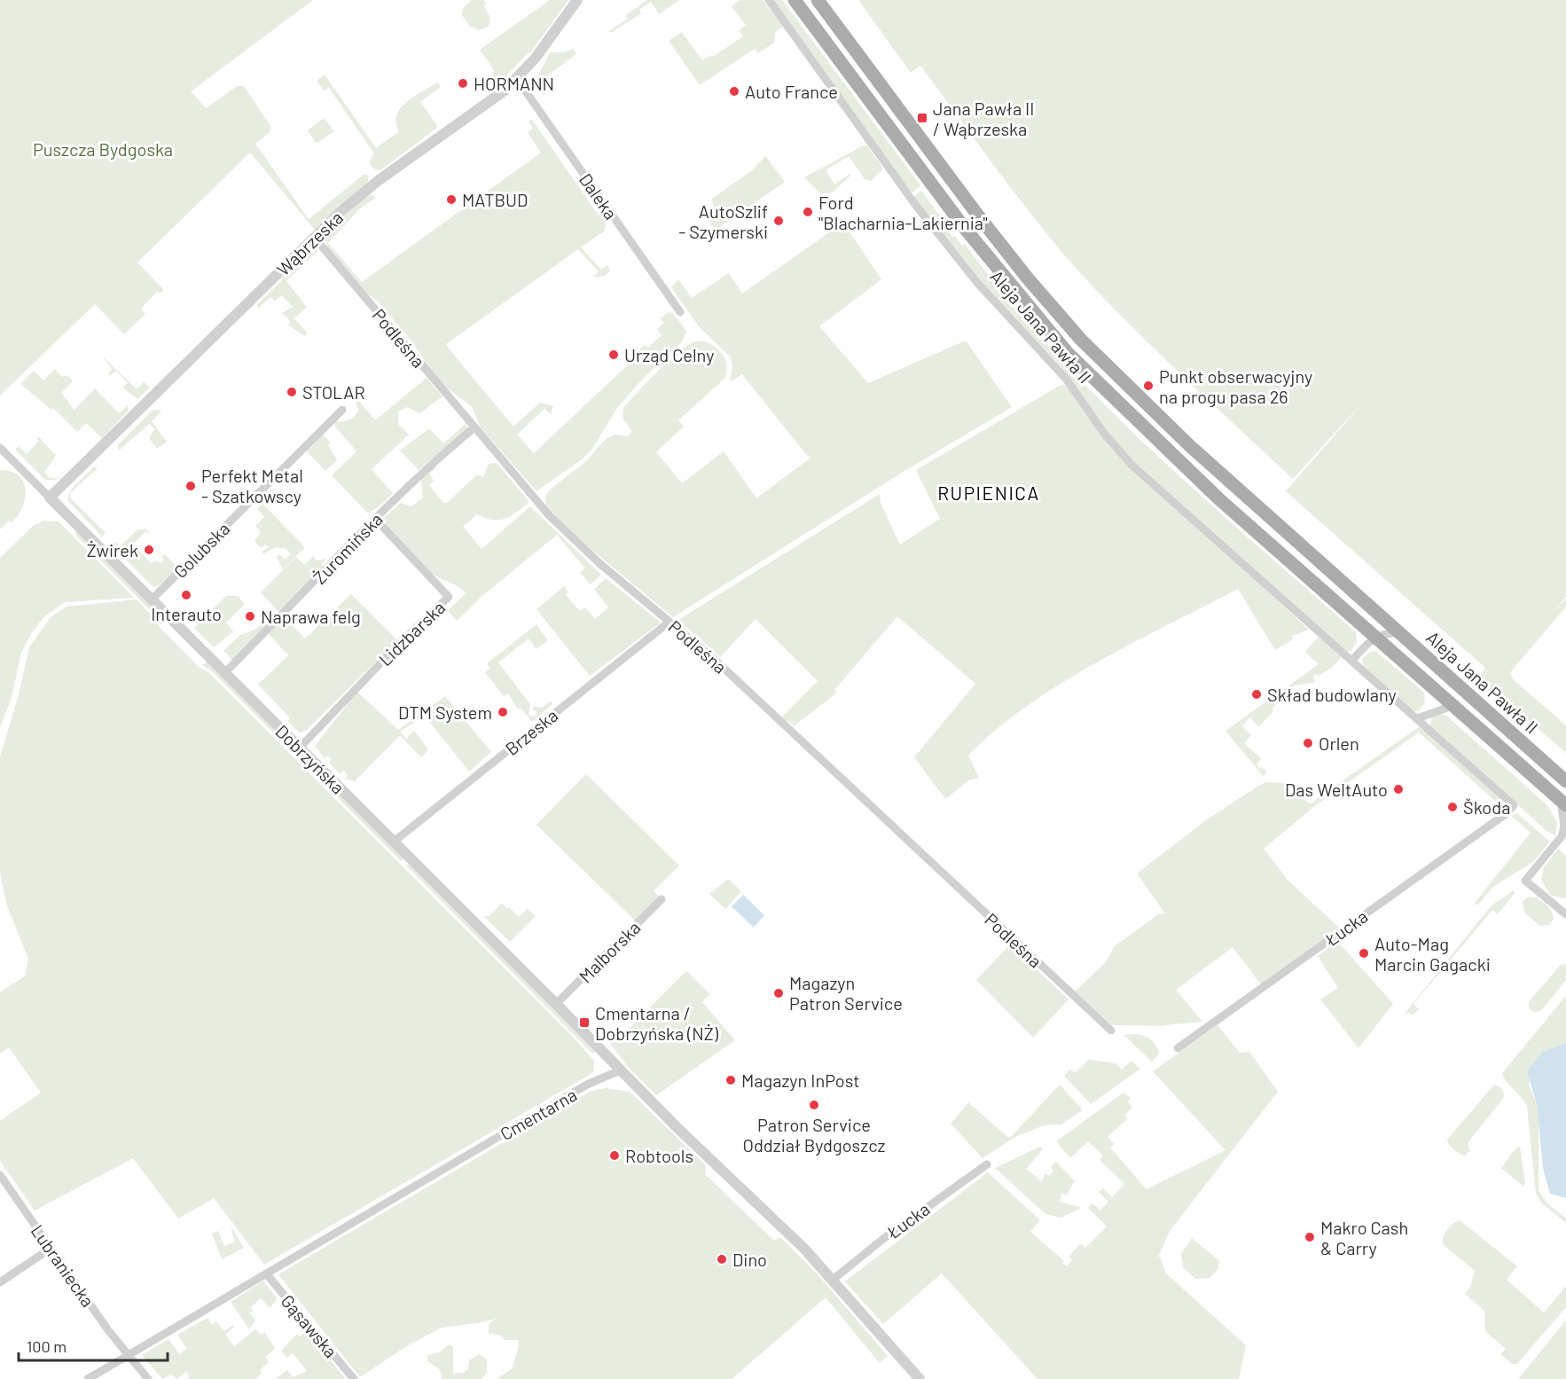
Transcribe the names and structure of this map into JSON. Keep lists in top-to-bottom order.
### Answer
{
  "streets": {
    "main road": ["Aleja Jana Pawła II"],
    "street": [
      "Daleka",
      "Wąbrzeska",
      "Podleśna",
      "Żuromińska",
      "Golubska",
      "Lidzbarska",
      "Brzeska",
      "Dobrzyńska",
      "Łucka",
      "Malborska",
      "Cmentarna",
      "Lubraniecka",
      "Gąsawska"
    ]
  },
  "crossings": [
    ["Daleka", "Wąbrzeska"],
    ["Wąbrzeska", "Podleśna"],
    ["Wąbrzeska", "Dobrzyńska"],
    ["Aleja Jana Pawła II", "Łucka"],
    ["Podleśna", "Żuromińska"],
    ["Podleśna", "Brzeska"],
    ["Żuromińska", "Lidzbarska"],
    ["Żuromińska", "Dobrzyńska"],
    ["Golubska", "Dobrzyńska"],
    ["Lidzbarska", "Dobrzyńska"],
    ["Brzeska", "Dobrzyńska"],
    ["Dobrzyńska", "Malborska"],
    ["Dobrzyńska", "Cmentarna"],
    ["Cmentarna", "Lubraniecka"],
    ["Cmentarna", "Gąsawska"]
  ],
  "districts": ["RUPIENICA"],
  "parks": ["Puszcza Bydgoska"],
  "places": {
    "other": [
      "HORMANN",
      "Auto France",
      "MATBUD",
      "Ford \"Blacharnia-Lakiernia\"",
      "AutoSzlif - Szymerski",
      "Urząd Celny",
      "Punkt obserwacyjny na progu pasa 26",
      "STOLAR",
      "Perfekt Metal - Szatkowscy",
      "Żwirek",
      "Interauto",
      "Naprawa felg",
      "Skład budowlany",
      "DTM System",
      "Orlen",
      "Das WeltAuto",
      "Škoda",
      "Auto-Mag Marcin Gagacki",
      "Magazyn Patron Service",
      "Magazyn InPost",
      "Patron Service Oddział Bydgoszcz",
      "Robtools",
      "Makro Cash & Carry",
      "Dino"
    ],
    "transit": ["Jana Pawła II / Wąbrzeska", "Cmentarna / Dobrzyńska (NŻ)"]
  },
  "scale_bar": "100 m"
}
